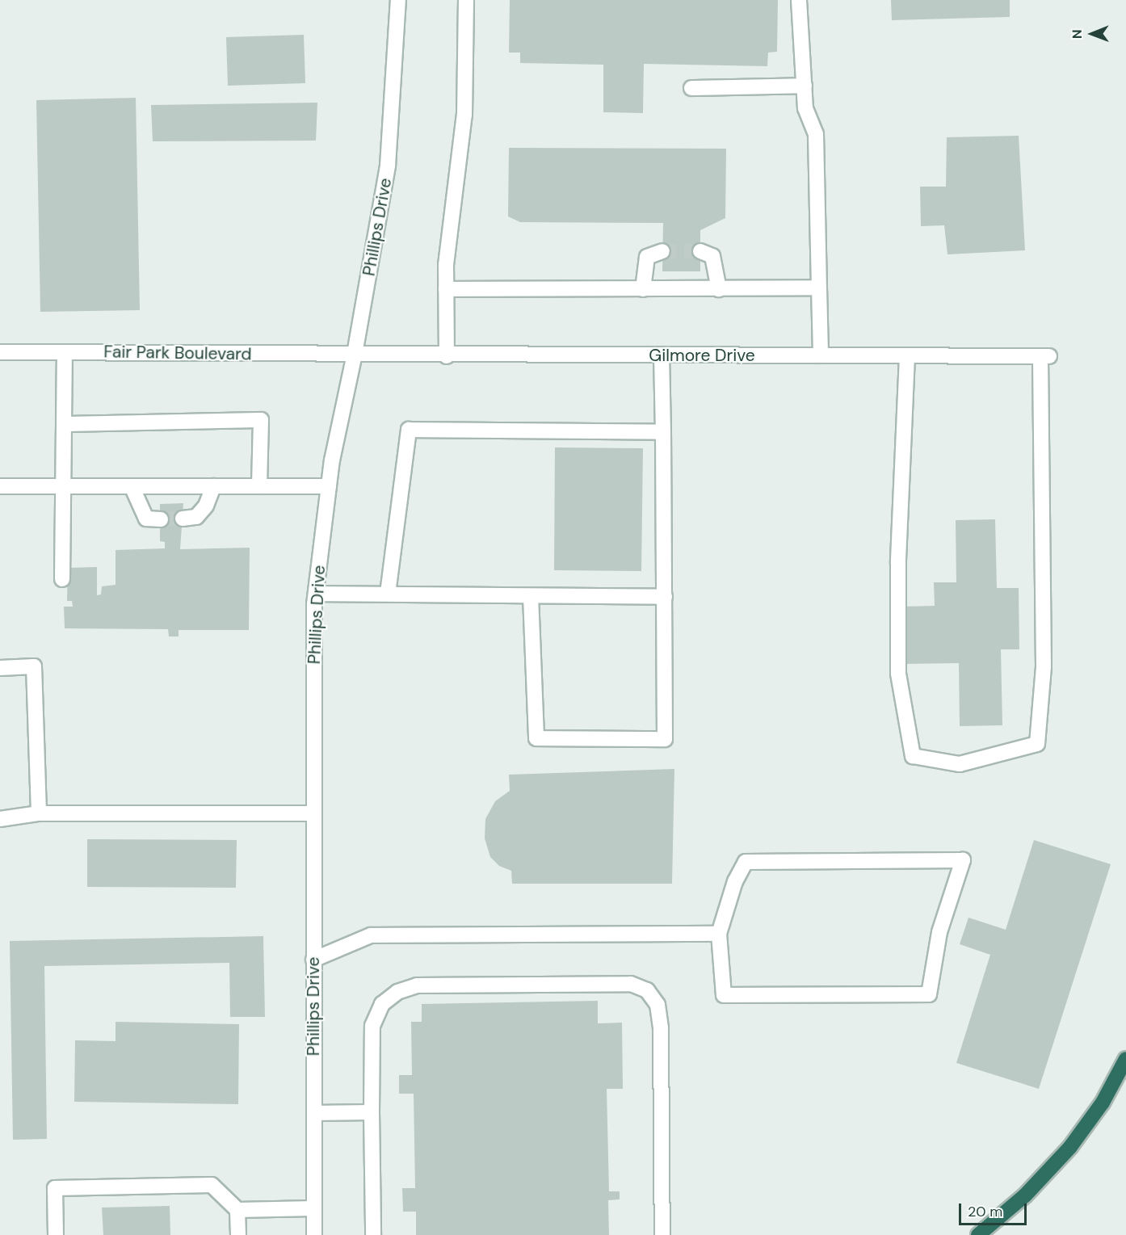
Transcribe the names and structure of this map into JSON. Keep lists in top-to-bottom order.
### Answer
{
  "streets": {
    "street": ["Phillips Drive", "Fair Park Boulevard", "Gilmore Drive"]
  },
  "crossings": [
    ["Phillips Drive", "Fair Park Boulevard"],
    ["Phillips Drive", "Gilmore Drive"],
    ["Fair Park Boulevard", "Gilmore Drive"]
  ],
  "scale_bar": "20 m",
  "north": "left"
}
